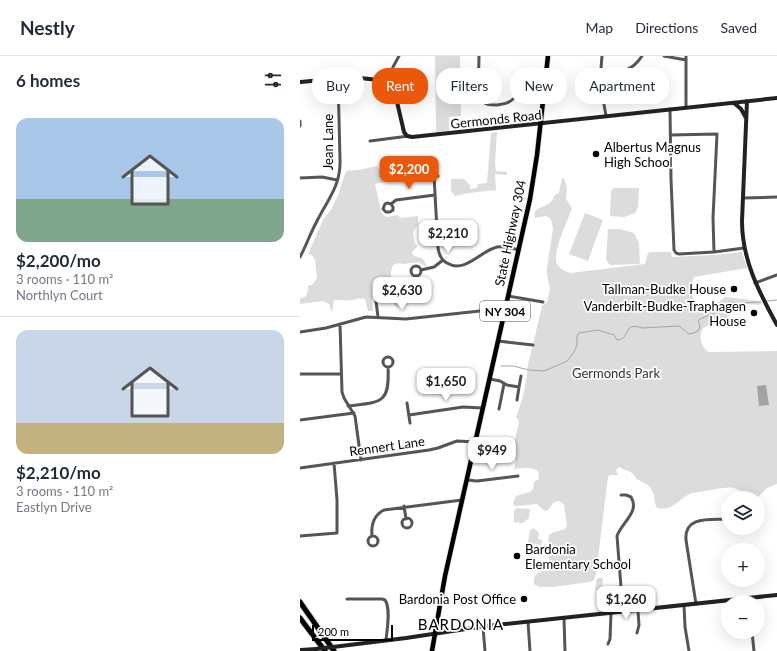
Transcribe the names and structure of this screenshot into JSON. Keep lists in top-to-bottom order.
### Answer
{
  "streets": {
    "main road": ["State Highway 304", "NY 304"],
    "street": ["Germonds Road", "Jean Lane", "Rennert Lane"]
  },
  "crossings": [
    ["Germonds Road", "State Highway 304"],
    ["Germonds Road", "NY 304"],
    ["State Highway 304", "NY 304"],
    ["State Highway 304", "Rennert Lane"]
  ],
  "districts": ["BARDONIA"],
  "parks": ["Germonds Park"],
  "places": [
    "Albertus Magnus High School",
    "Tallman-Budke House",
    "Vanderbilt-Budke-Traphagen House",
    "Bardonia Elementary School",
    "Bardonia Post Office"
  ],
  "scale_bar": "200 m",
  "page": {
    "header": "Nestly",
    "nav": ["Map", "Directions", "Saved"],
    "heading": "6 homes",
    "chip": [
      "Buy",
      "Rent",
      "Filters",
      "New",
      "Apartment"
    ],
    "list": [
      {
        "name": "$2,200/mo",
        "note": "3 rooms · 110 m² · Northlyn Court"
      },
      {
        "name": "$2,210/mo",
        "note": "3 rooms · 110 m² · Eastlyn Drive"
      }
    ],
    "price": [
      "$2,200",
      "$2,210",
      "$2,630",
      "$1,650",
      "$949",
      "$1,260"
    ],
    "map_buttons": ["+", "−"],
    "scale": "200 m"
  }
}
